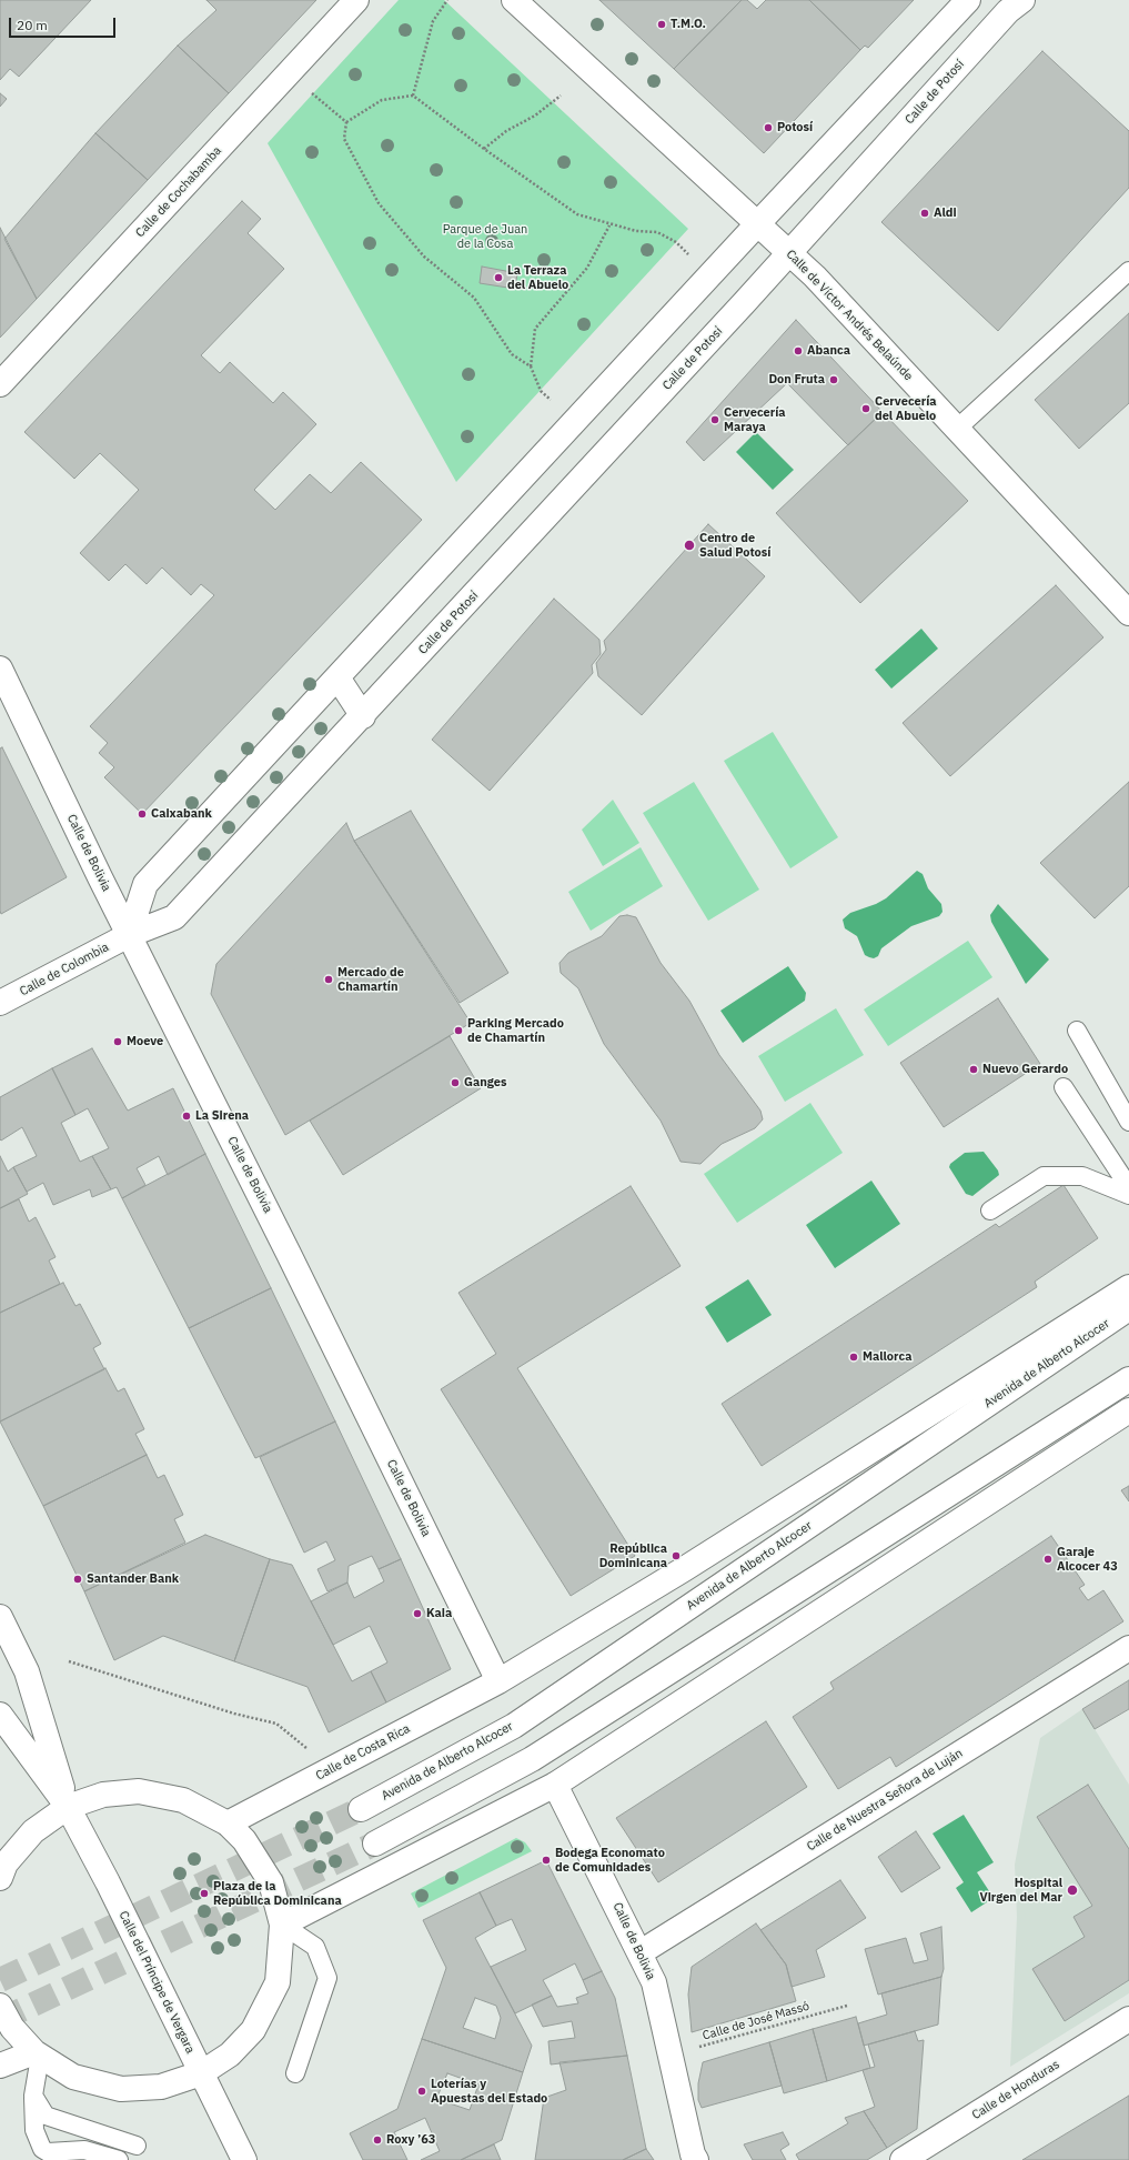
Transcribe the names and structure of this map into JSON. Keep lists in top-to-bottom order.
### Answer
{
  "streets": {
    "street": [
      "Calle de Potosí",
      "Calle de Cochabamba",
      "Calle de Víctor Andrés Belaúnde",
      "Calle de Bolivia",
      "Calle de Colombia",
      "Avenida de Alberto Alcocer",
      "Calle de Costa Rica",
      "Calle de Nuestra Señora de Luján",
      "Calle del Príncipe de Vergara",
      "Calle de Honduras"
    ],
    "path": ["Calle de José Massó"]
  },
  "crossings": [
    ["Calle de Potosí", "Calle de Víctor Andrés Belaúnde"],
    ["Calle de Potosí", "Calle de Bolivia"],
    ["Calle de Potosí", "Calle de Colombia"],
    ["Calle de Bolivia", "Calle de Colombia"],
    ["Calle de Bolivia", "Avenida de Alberto Alcocer"],
    ["Calle de Bolivia", "Calle de Costa Rica"],
    ["Calle de Bolivia", "Calle de Nuestra Señora de Luján"],
    ["Calle de Bolivia", "Calle de José Massó"],
    ["Avenida de Alberto Alcocer", "Calle de Costa Rica"]
  ],
  "parks": ["Parque de Juan de la Cosa"],
  "places": [
    "T.M.O.",
    "Potosí",
    "Aldi",
    "La Terraza del Abuelo",
    "Abanca",
    "Don Fruta",
    "Cervecería del Abuelo",
    "Cervecería Maraya",
    "Centro de Salud Potosí",
    "Caixabank",
    "Mercado de Chamartín",
    "Parking Mercado de Chamartín",
    "Moeve",
    "Nuevo Gerardo",
    "Ganges",
    "La Sirena",
    "Mallorca",
    "República Dominicana",
    "Garaje Alcocer 43",
    "Santander Bank",
    "Kaia",
    "Bodega Economato de Comunidades",
    "Hospital Virgen del Mar",
    "Plaza de la República Dominicana",
    "Loterías y Apuestas del Estado",
    "Roxy ’63"
  ],
  "scale_bar": "20 m"
}
